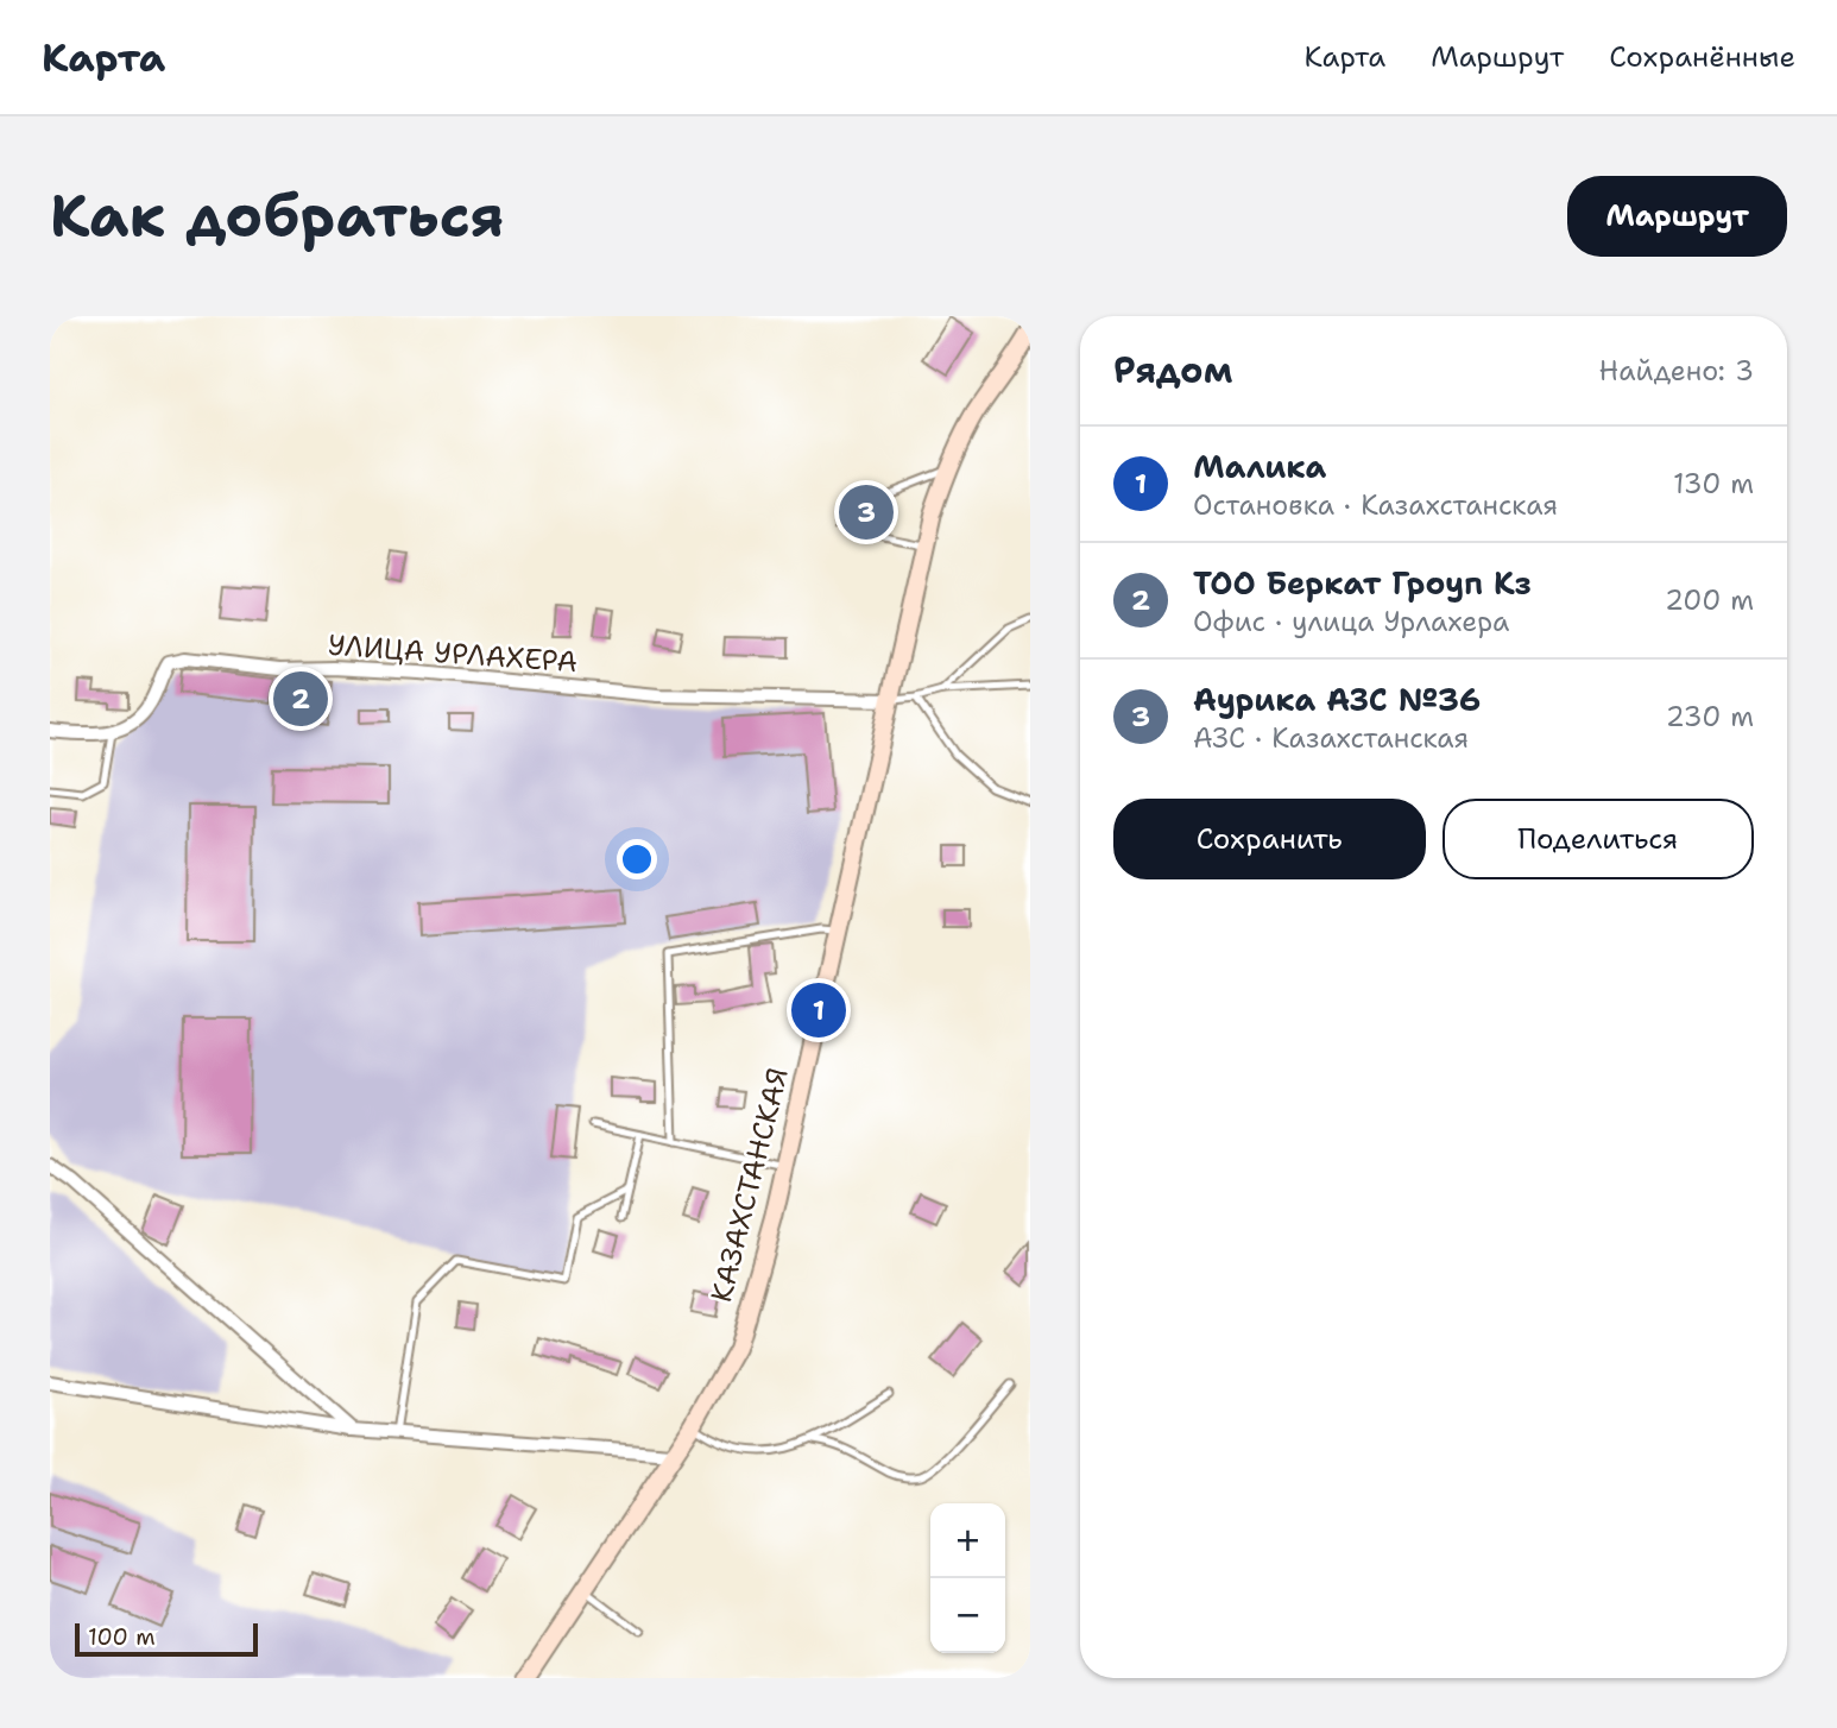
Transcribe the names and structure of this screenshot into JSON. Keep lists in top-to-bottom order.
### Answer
{
  "streets": {
    "main road": ["КАЗАХСТАНСКАЯ"],
    "street": ["УЛИЦА УРЛАХЕРА"]
  },
  "crossings": [
    ["УЛИЦА УРЛАХЕРА", "КАЗАХСТАНСКАЯ"]
  ],
  "scale_bar": "100 m",
  "page": {
    "header": "Карта",
    "nav": ["Карта", "Маршрут", "Сохранённые"],
    "buttons": [
      "Маршрут",
      ["Сохранить", "Поделиться"]
    ],
    "title": "Как добраться",
    "heading": ["Рядом", "Найдено: 3"],
    "list": [
      {
        "mark": "1",
        "name": "Малика",
        "note": "Остановка · Казахстанская",
        "value": "130 m"
      },
      {
        "mark": "2",
        "name": "ТОО Беркат Гроуп Кз",
        "note": "Офис · улица Урлахера",
        "value": "200 m"
      },
      {
        "mark": "3",
        "name": "Аурика АЗС №36",
        "note": "АЗС · Казахстанская",
        "value": "230 m"
      }
    ],
    "pins": ["3", "2", "1"],
    "map_buttons": ["+", "−"],
    "scale": "100 m"
  }
}
